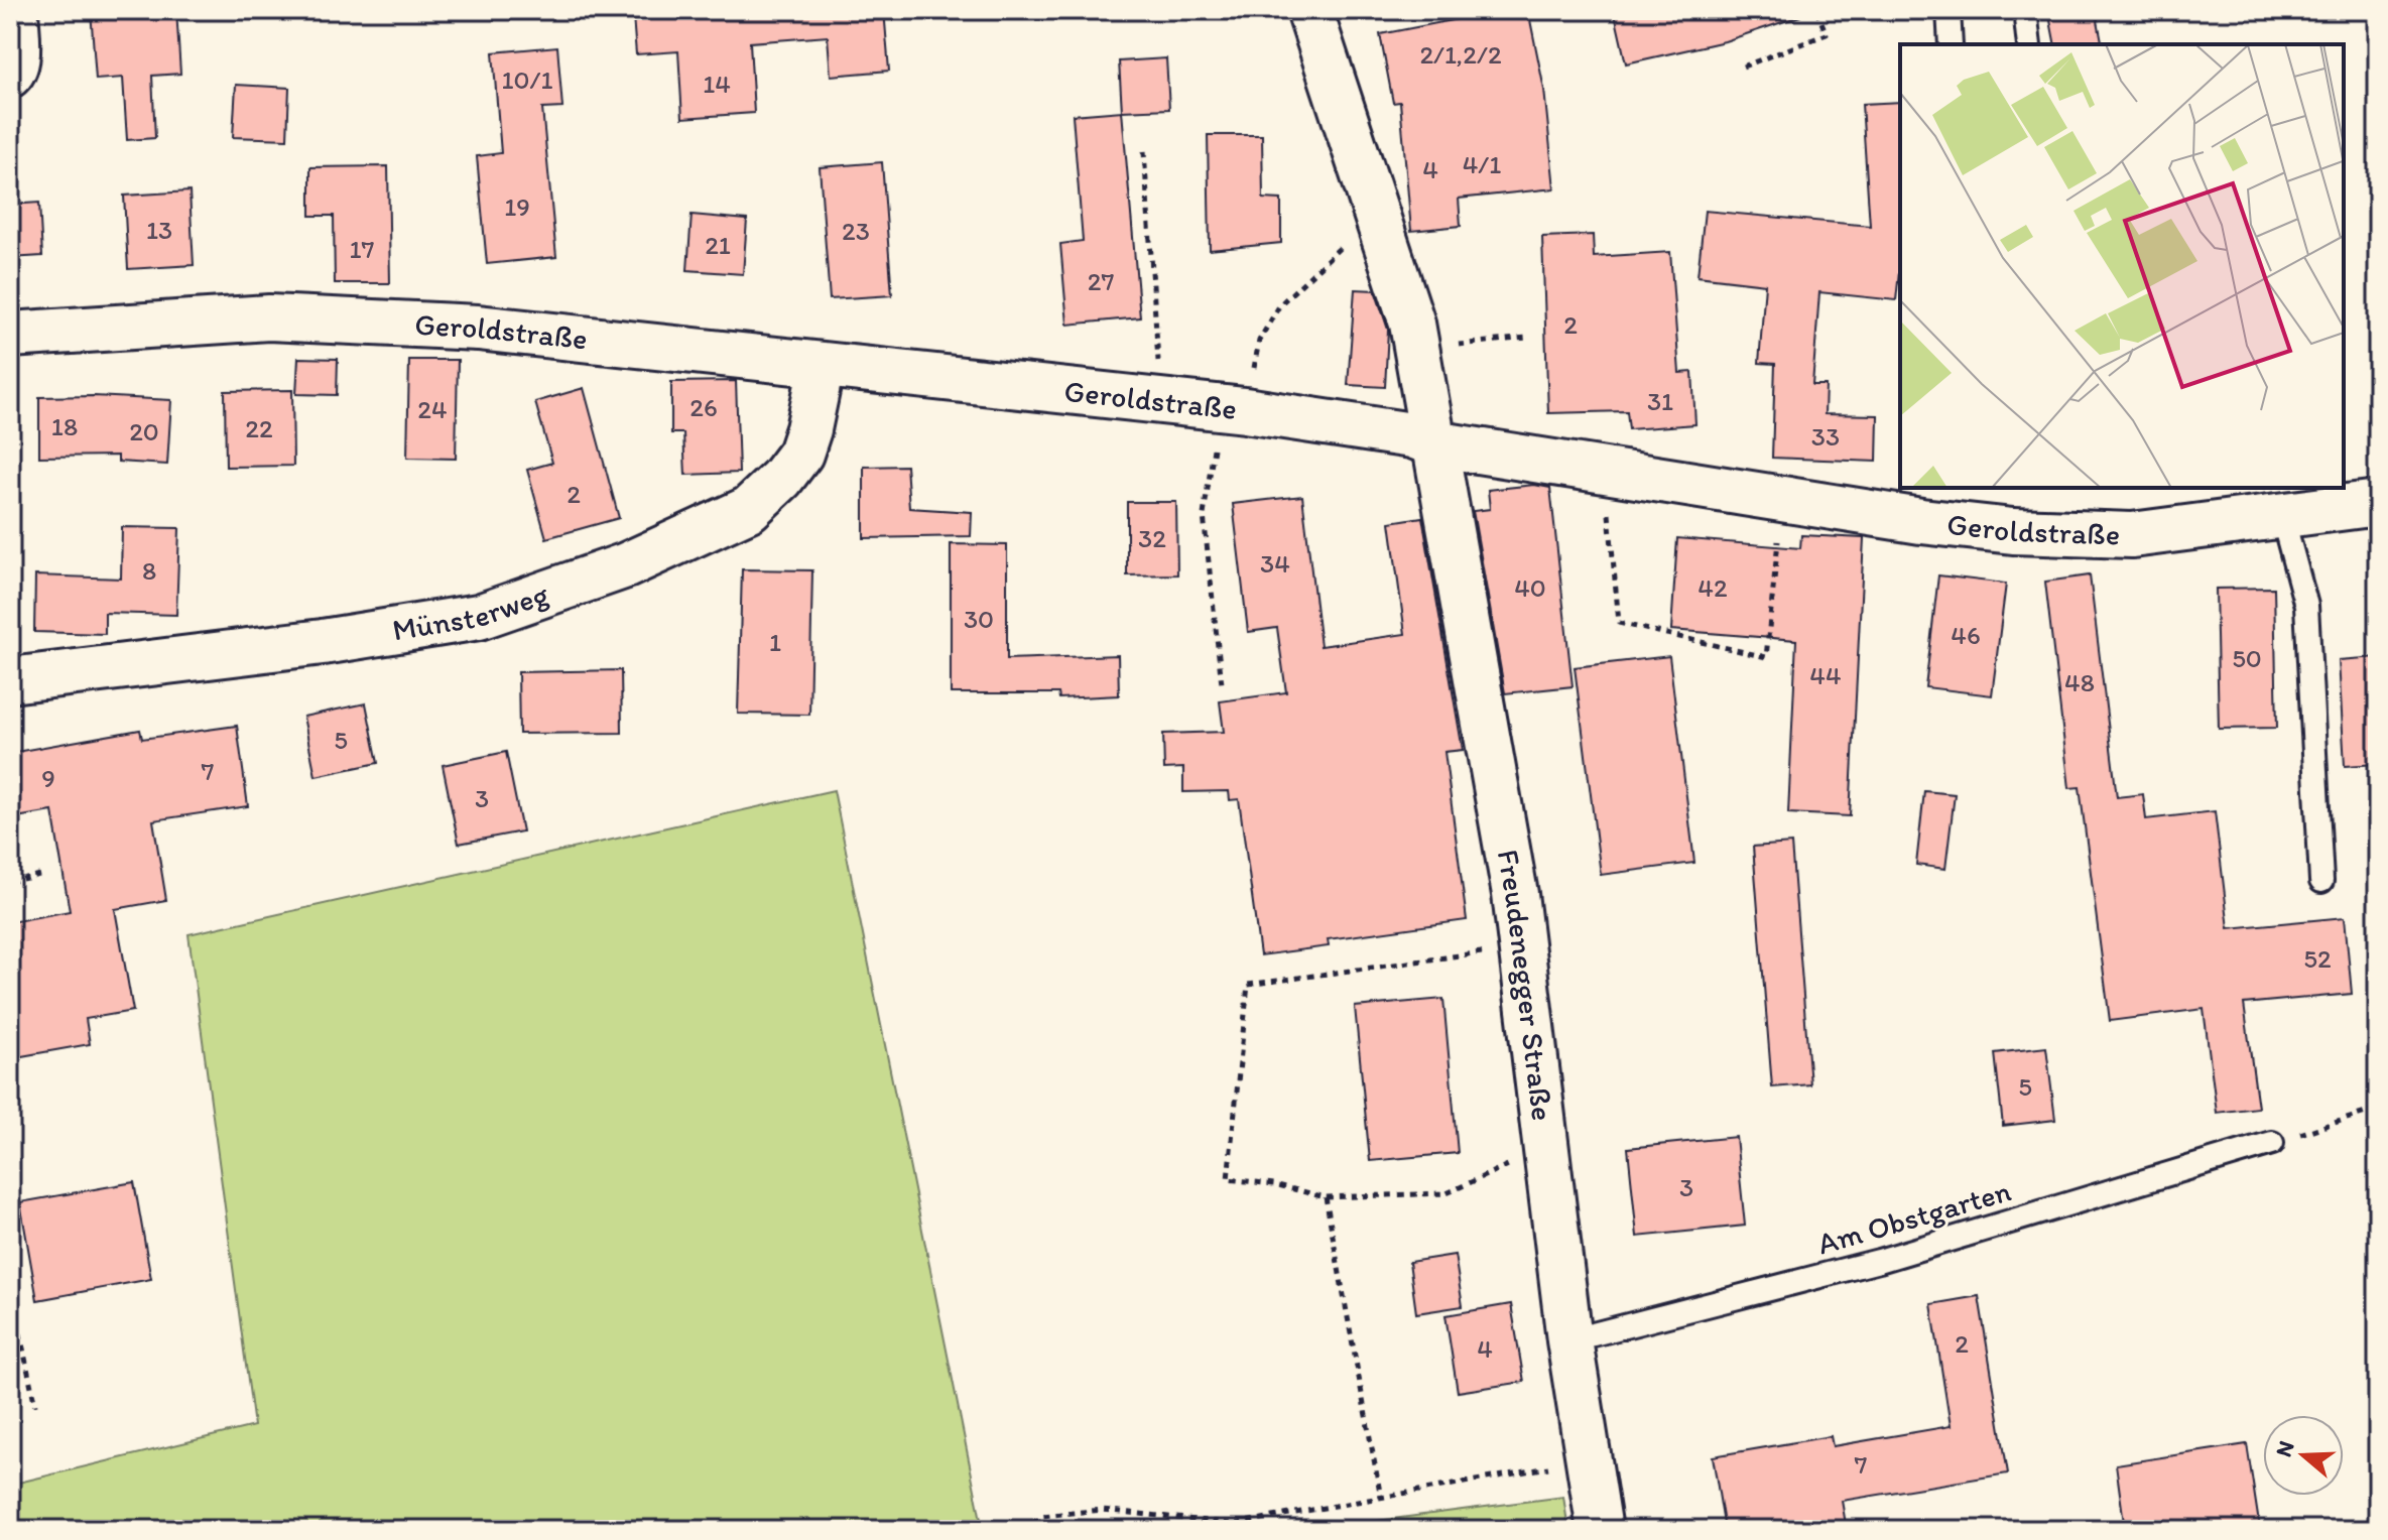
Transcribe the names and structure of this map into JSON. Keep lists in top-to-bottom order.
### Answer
{
  "streets": {
    "street": ["Geroldstraße", "Münsterweg", "Freudenegger Straße"],
    "lane": ["Am Obstgarten"]
  },
  "crossings": [
    ["Geroldstraße", "Münsterweg"],
    ["Geroldstraße", "Freudenegger Straße"],
    ["Freudenegger Straße", "Am Obstgarten"]
  ],
  "house_numbers": [
    "2/1,2/2",
    "10/1",
    "14",
    "4/1",
    "4",
    "19",
    "13",
    "23",
    "21",
    "17",
    "27",
    "2",
    "31",
    "26",
    "24",
    "18",
    "22",
    "20",
    "33",
    "2",
    "32",
    "34",
    "8",
    "40",
    "42",
    "30",
    "46",
    "1",
    "50",
    "44",
    "48",
    "5",
    "7",
    "9",
    "3",
    "52",
    "5",
    "3",
    "2",
    "4",
    "7"
  ],
  "north": "left"
}
